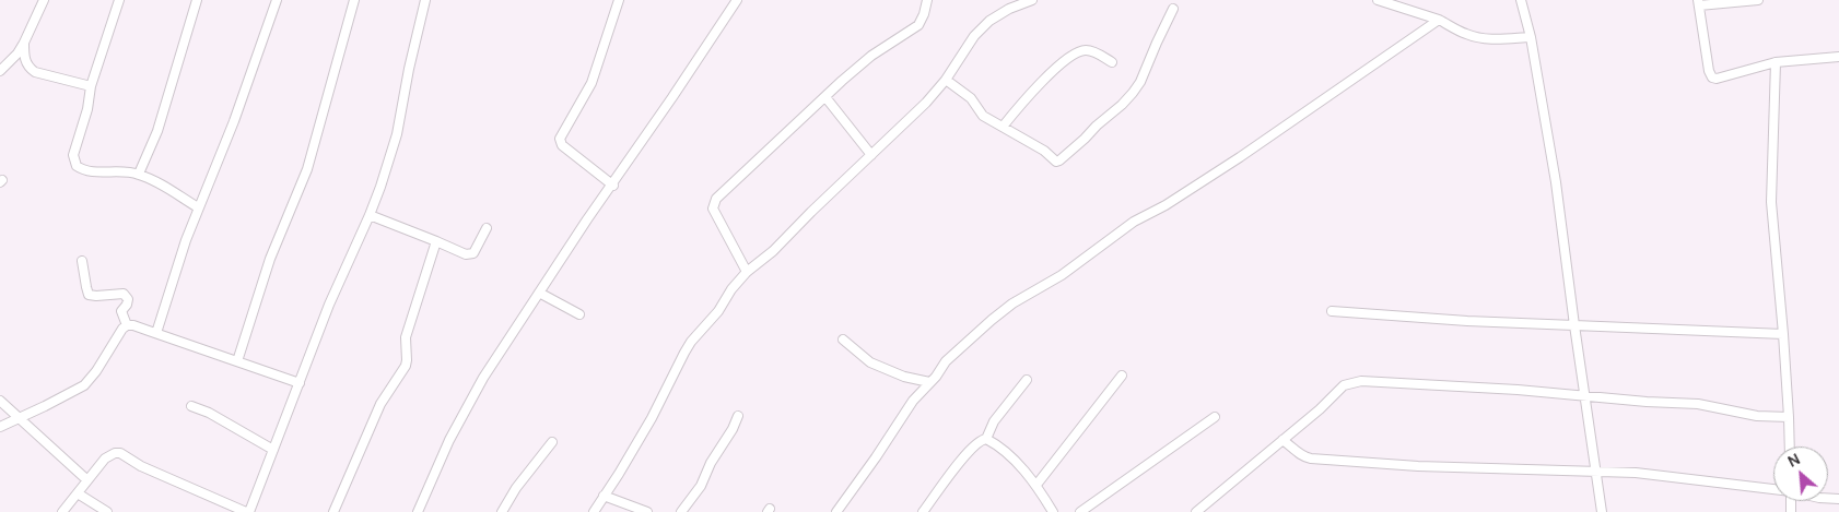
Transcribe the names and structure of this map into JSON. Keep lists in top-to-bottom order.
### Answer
{
  "north": "top left"
}
